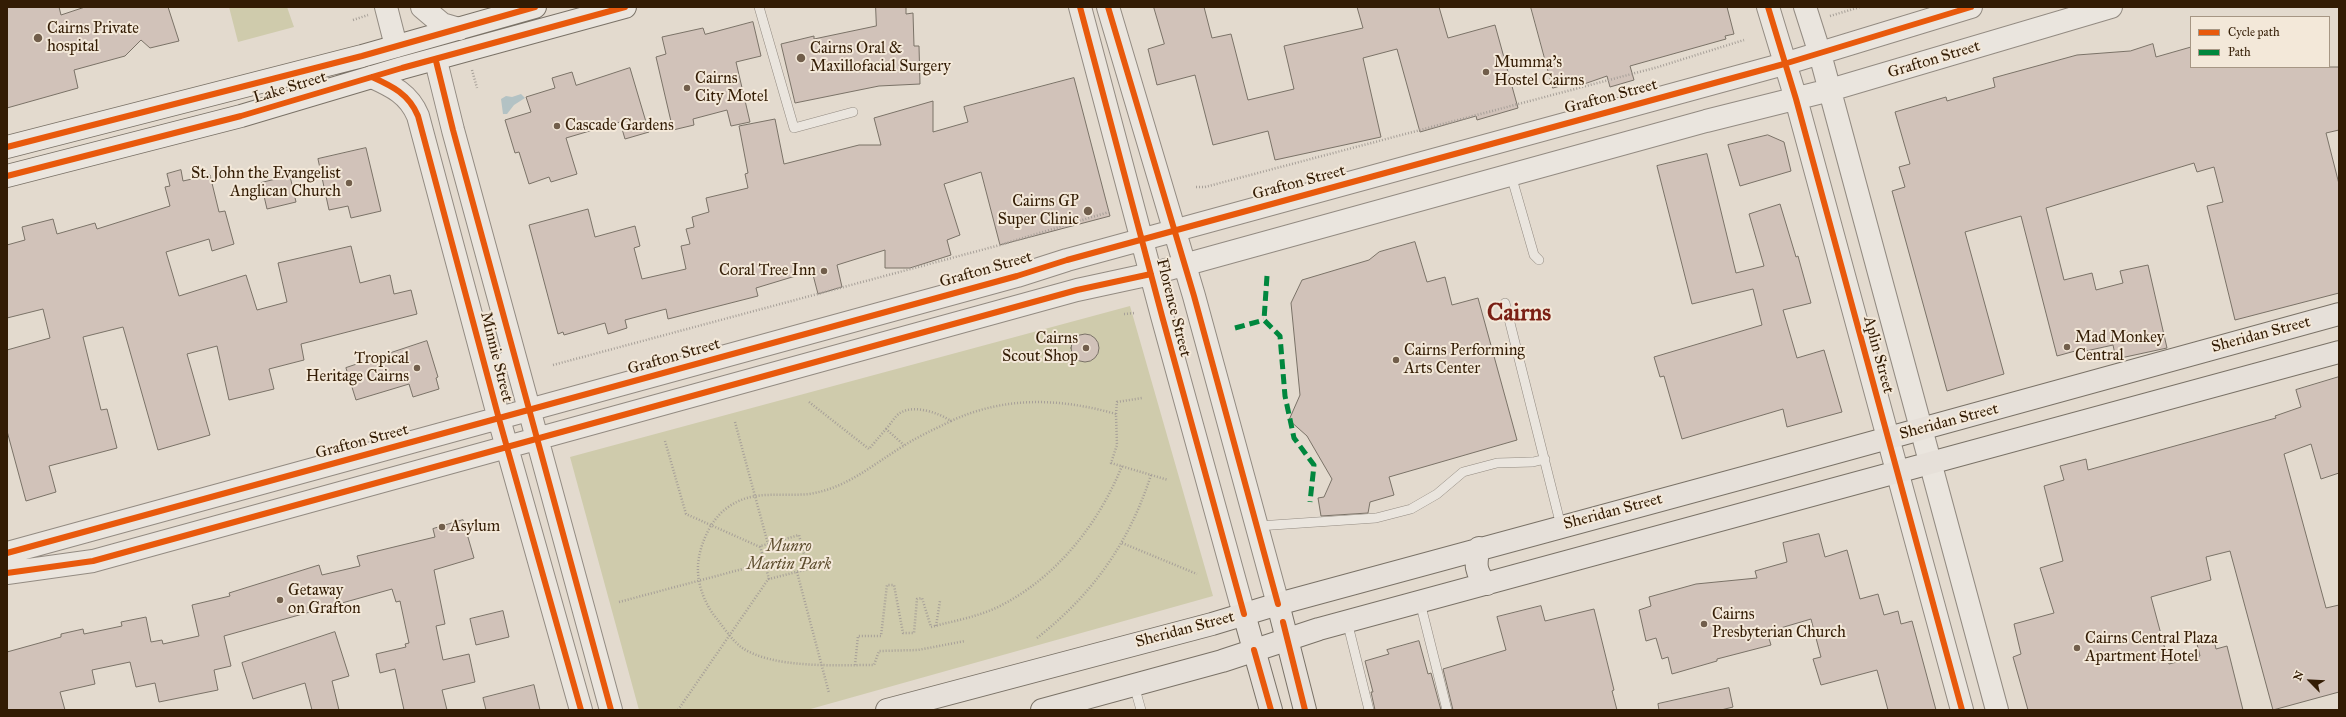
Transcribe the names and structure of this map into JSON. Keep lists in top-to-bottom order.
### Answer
{
  "streets": {
    "main road": ["Florence Street", "Sheridan Street"],
    "street": [
      "Grafton Street",
      "Lake Street",
      "Aplin Street",
      "Minnie Street"
    ]
  },
  "crossings": [
    ["Grafton Street", "Florence Street"],
    ["Grafton Street", "Aplin Street"],
    ["Grafton Street", "Minnie Street"],
    ["Lake Street", "Minnie Street"],
    ["Florence Street", "Sheridan Street"],
    ["Sheridan Street", "Aplin Street"]
  ],
  "districts": ["Cairns"],
  "parks": ["Munro Martin Park"],
  "places": [
    "Cairns Private hospital",
    "Cairns Oral & Maxillofacial Surgery",
    "Mumma's Hostel Cairns",
    "Cairns City Motel",
    "Cascade Gardens",
    "St. John the Evangelist Anglican Church",
    "Cairns GP Super Clinic",
    "Coral Tree Inn",
    "Mad Monkey Central",
    "Cairns Scout Shop",
    "Cairns Performing Arts Center",
    "Tropical Heritage Cairns",
    "Asylum",
    "Getaway on Grafton",
    "Cairns Presbyterian Church",
    "Cairns Central Plaza Apartment Hotel"
  ],
  "legend": ["Cycle path", "Path"],
  "north": "top left"
}
